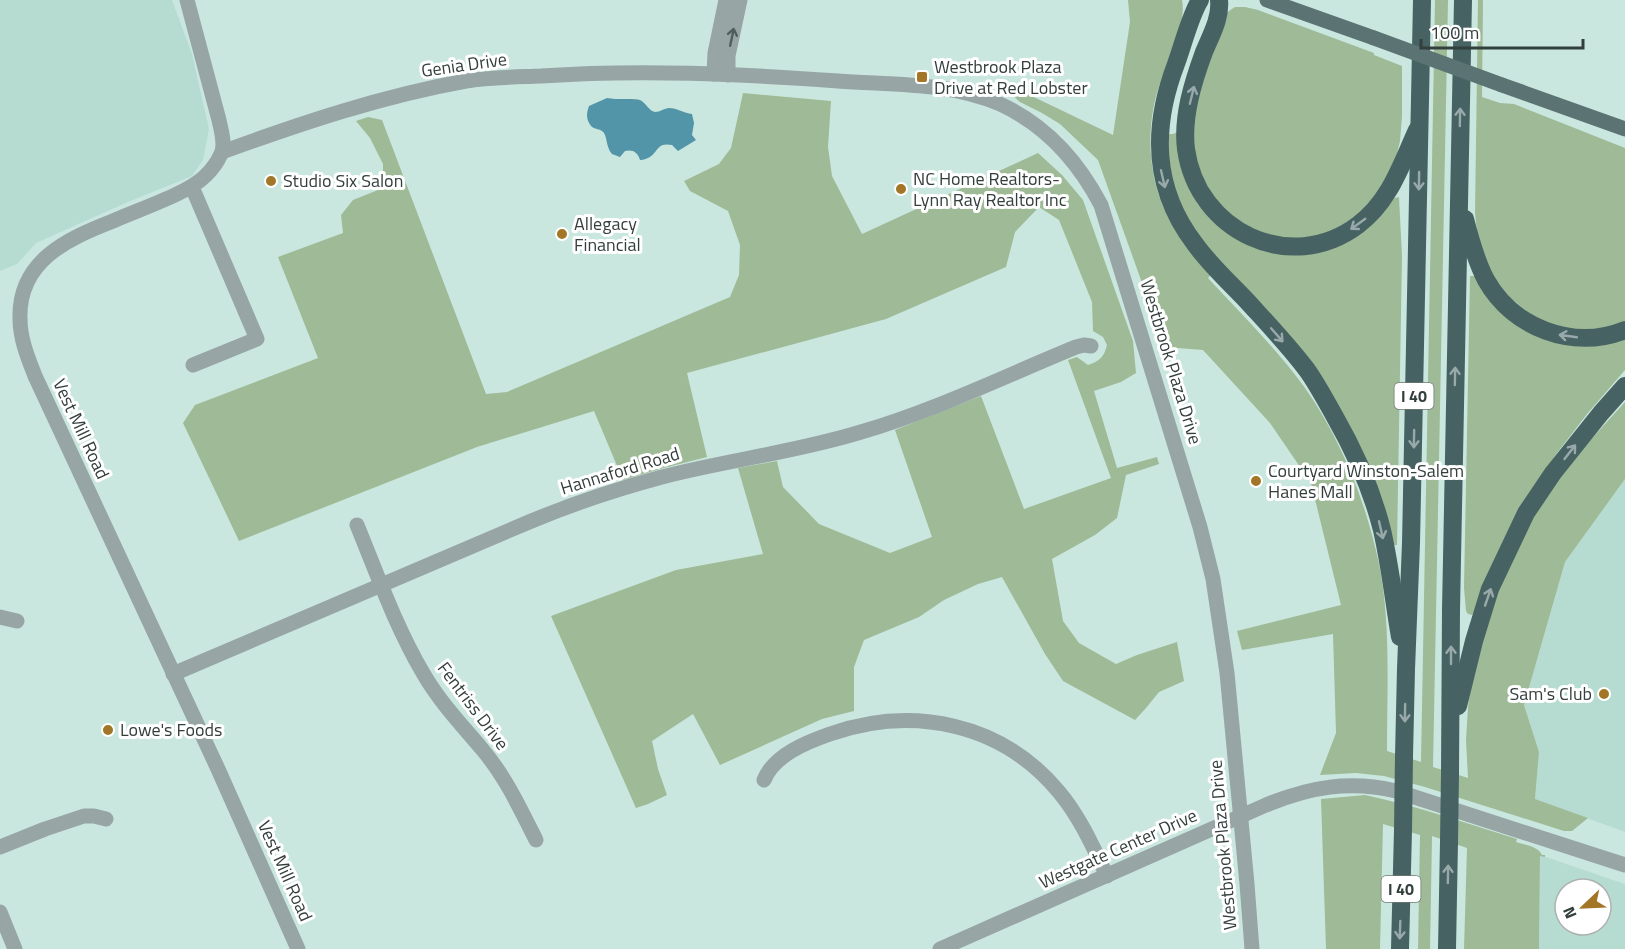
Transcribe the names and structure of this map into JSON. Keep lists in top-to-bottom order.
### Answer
{
  "streets": {
    "highway": ["I 40"],
    "street": [
      "Genia Drive",
      "Westbrook Plaza Drive",
      "Vest Mill Road",
      "Hannaford Road",
      "Fentriss Drive",
      "Westgate Center Drive"
    ]
  },
  "crossings": [
    ["Genia Drive", "Westbrook Plaza Drive"],
    ["Genia Drive", "Vest Mill Road"],
    ["Westbrook Plaza Drive", "Westgate Center Drive"],
    ["Vest Mill Road", "Hannaford Road"],
    ["Hannaford Road", "Fentriss Drive"]
  ],
  "places": {
    "transit": ["Westbrook Plaza Drive at Red Lobster"],
    "other": [
      "Studio Six Salon",
      "NC Home Realtors- Lynn Ray Realtor Inc",
      "Allegacy Financial",
      "Courtyard Winston-Salem Hanes Mall",
      "Sam's Club",
      "Lowe's Foods"
    ]
  },
  "scale_bar": "100 m",
  "north": "bottom left"
}
